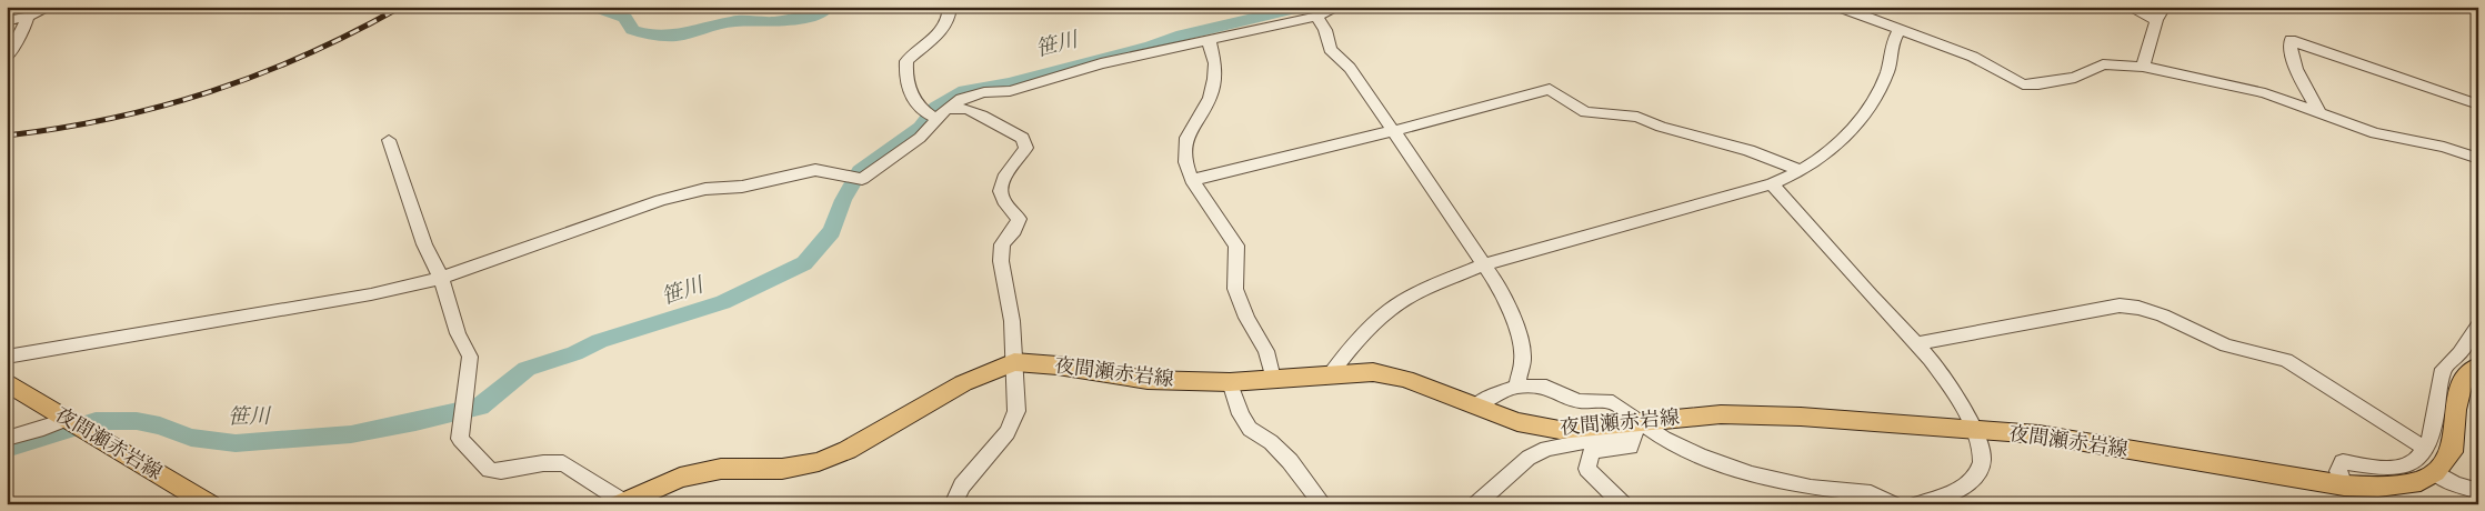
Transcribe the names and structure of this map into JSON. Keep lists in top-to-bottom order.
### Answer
{
  "streets": {
    "main road": ["夜間瀬赤岩線"]
  },
  "water": ["笹川"]
}
